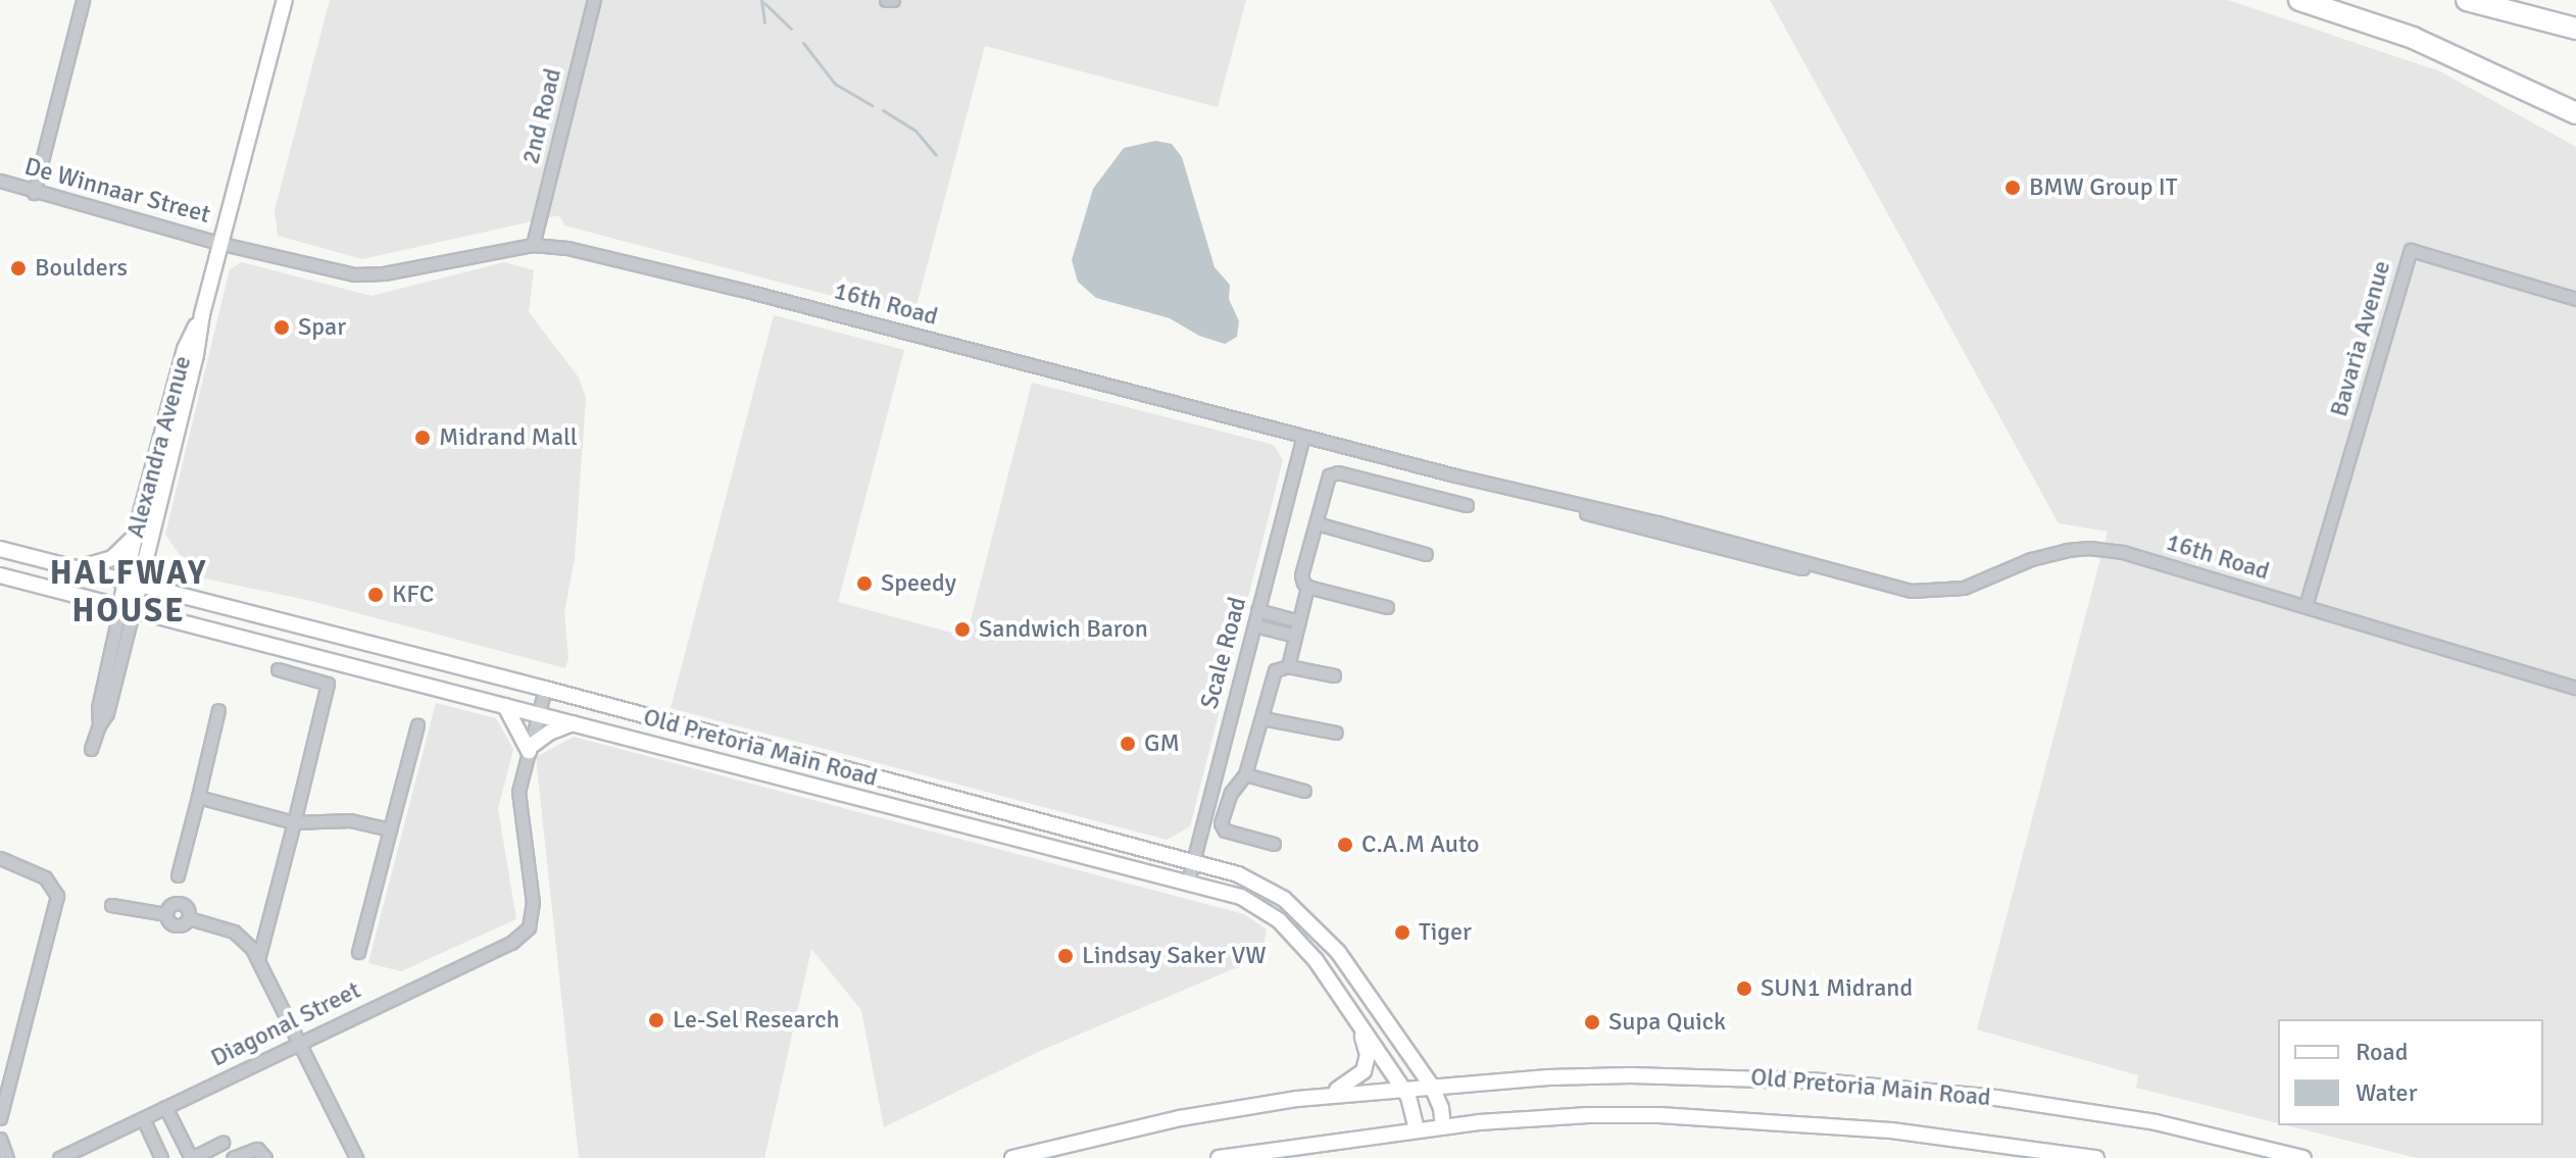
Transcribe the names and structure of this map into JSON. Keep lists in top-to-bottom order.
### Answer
{
  "streets": {
    "main road": ["Alexandra Avenue", "Old Pretoria Main Road"],
    "street": [
      "2nd Road",
      "De Winnaar Street",
      "16th Road",
      "Bavaria Avenue",
      "Scale Road",
      "Diagonal Street"
    ]
  },
  "crossings": [
    ["2nd Road", "16th Road"],
    ["De Winnaar Street", "16th Road"],
    ["De Winnaar Street", "Alexandra Avenue"],
    ["16th Road", "Bavaria Avenue"],
    ["16th Road", "Alexandra Avenue"],
    ["16th Road", "Scale Road"],
    ["Alexandra Avenue", "Old Pretoria Main Road"],
    ["Scale Road", "Old Pretoria Main Road"]
  ],
  "districts": ["HALFWAY HOUSE"],
  "places": [
    "BMW Group IT",
    "Boulders",
    "Spar",
    "Midrand Mall",
    "Speedy",
    "KFC",
    "Sandwich Baron",
    "GM",
    "C.A.M Auto",
    "Tiger",
    "Lindsay Saker VW",
    "SUN1 Midrand",
    "Le-Sel Research",
    "Supa Quick"
  ],
  "legend": ["Road", "Water"]
}
